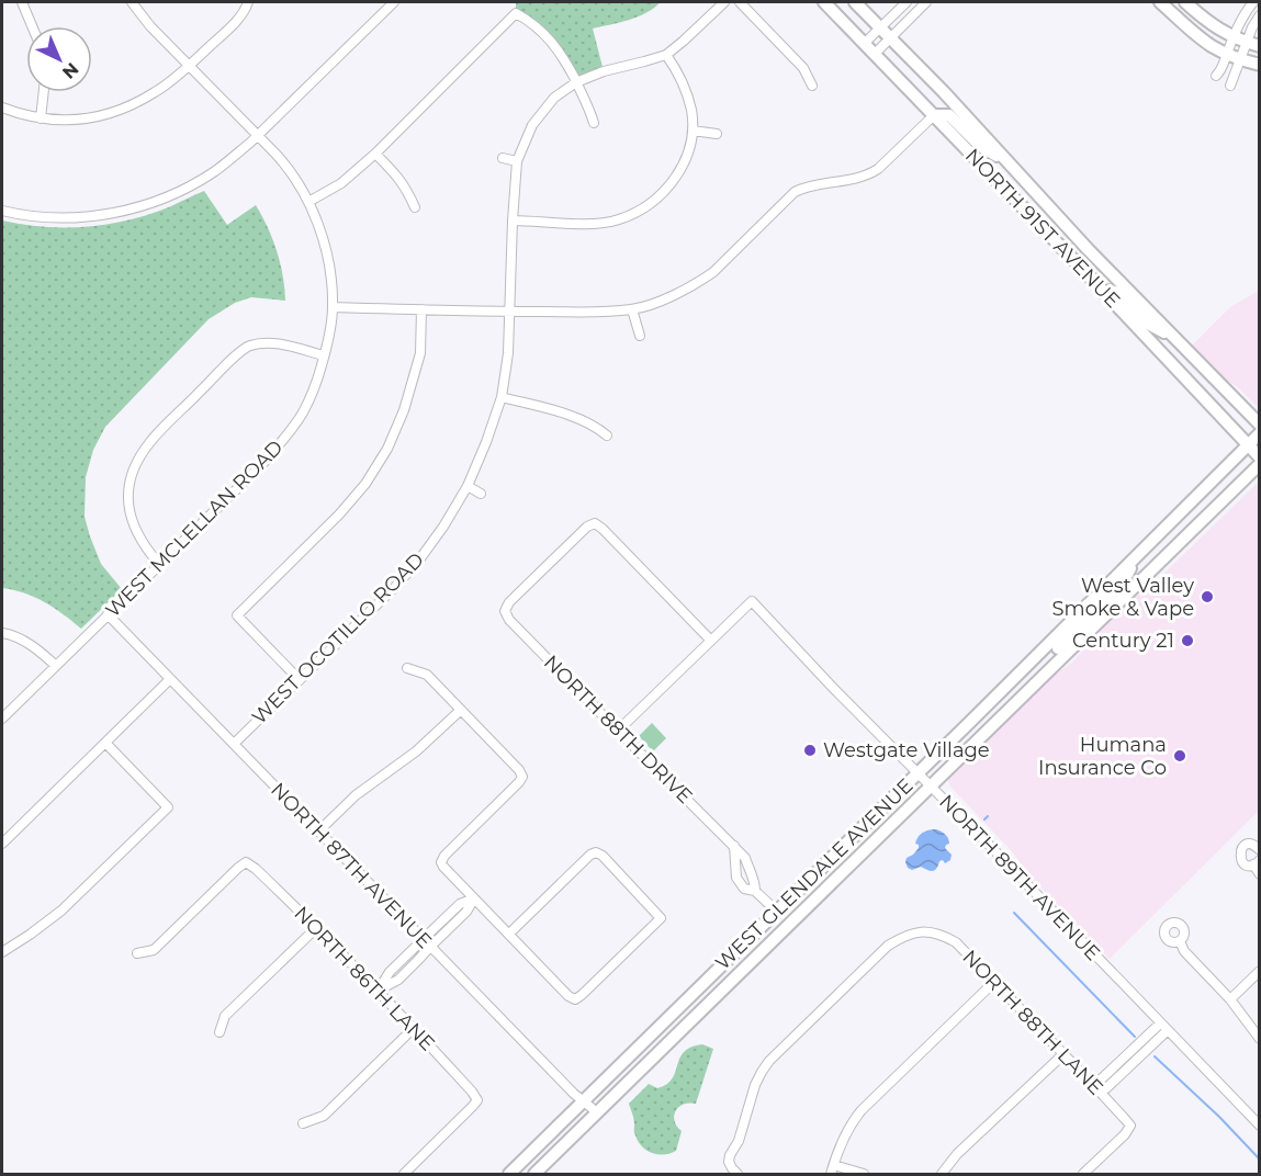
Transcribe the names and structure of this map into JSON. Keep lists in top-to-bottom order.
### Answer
{
  "streets": {
    "main road": ["NORTH 91ST AVENUE", "WEST GLENDALE AVENUE"],
    "street": [
      "WEST MCLELLAN ROAD",
      "WEST OCOTILLO ROAD",
      "NORTH 88TH DRIVE",
      "NORTH 87TH AVENUE",
      "NORTH 89TH AVENUE",
      "NORTH 86TH LANE",
      "NORTH 88TH LANE"
    ]
  },
  "crossings": [
    ["NORTH 91ST AVENUE", "WEST GLENDALE AVENUE"],
    ["WEST MCLELLAN ROAD", "NORTH 87TH AVENUE"],
    ["WEST OCOTILLO ROAD", "NORTH 87TH AVENUE"],
    ["NORTH 88TH DRIVE", "NORTH 89TH AVENUE"],
    ["NORTH 87TH AVENUE", "WEST GLENDALE AVENUE"],
    ["WEST GLENDALE AVENUE", "NORTH 89TH AVENUE"]
  ],
  "places": [
    "West Valley Smoke & Vape",
    "Century 21",
    "Westgate Village",
    "Humana Insurance Co"
  ],
  "north": "bottom right"
}
